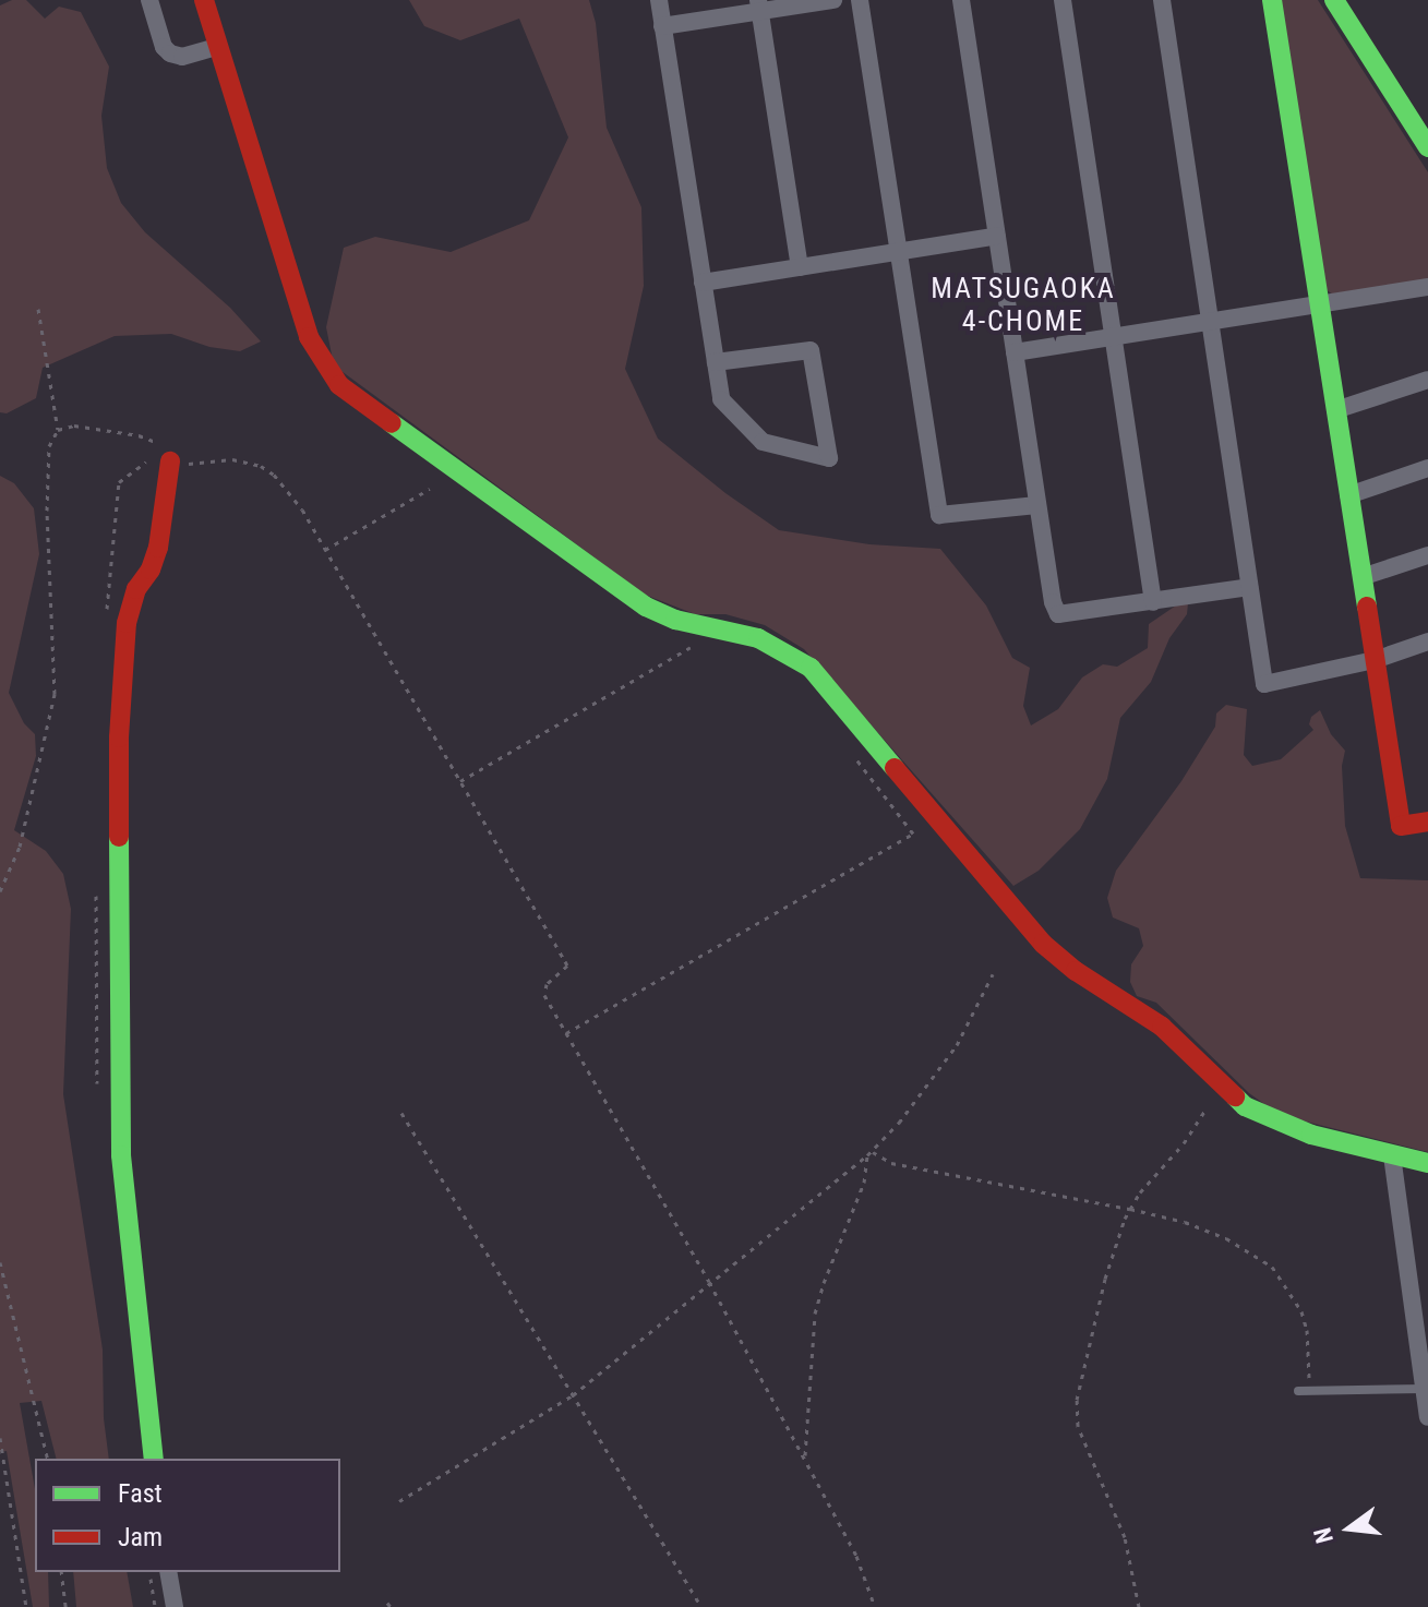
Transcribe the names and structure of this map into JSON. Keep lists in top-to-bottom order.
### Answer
{
  "districts": ["MATSUGAOKA 4-CHOME"],
  "legend": ["Fast", "Jam"],
  "north": "left"
}
